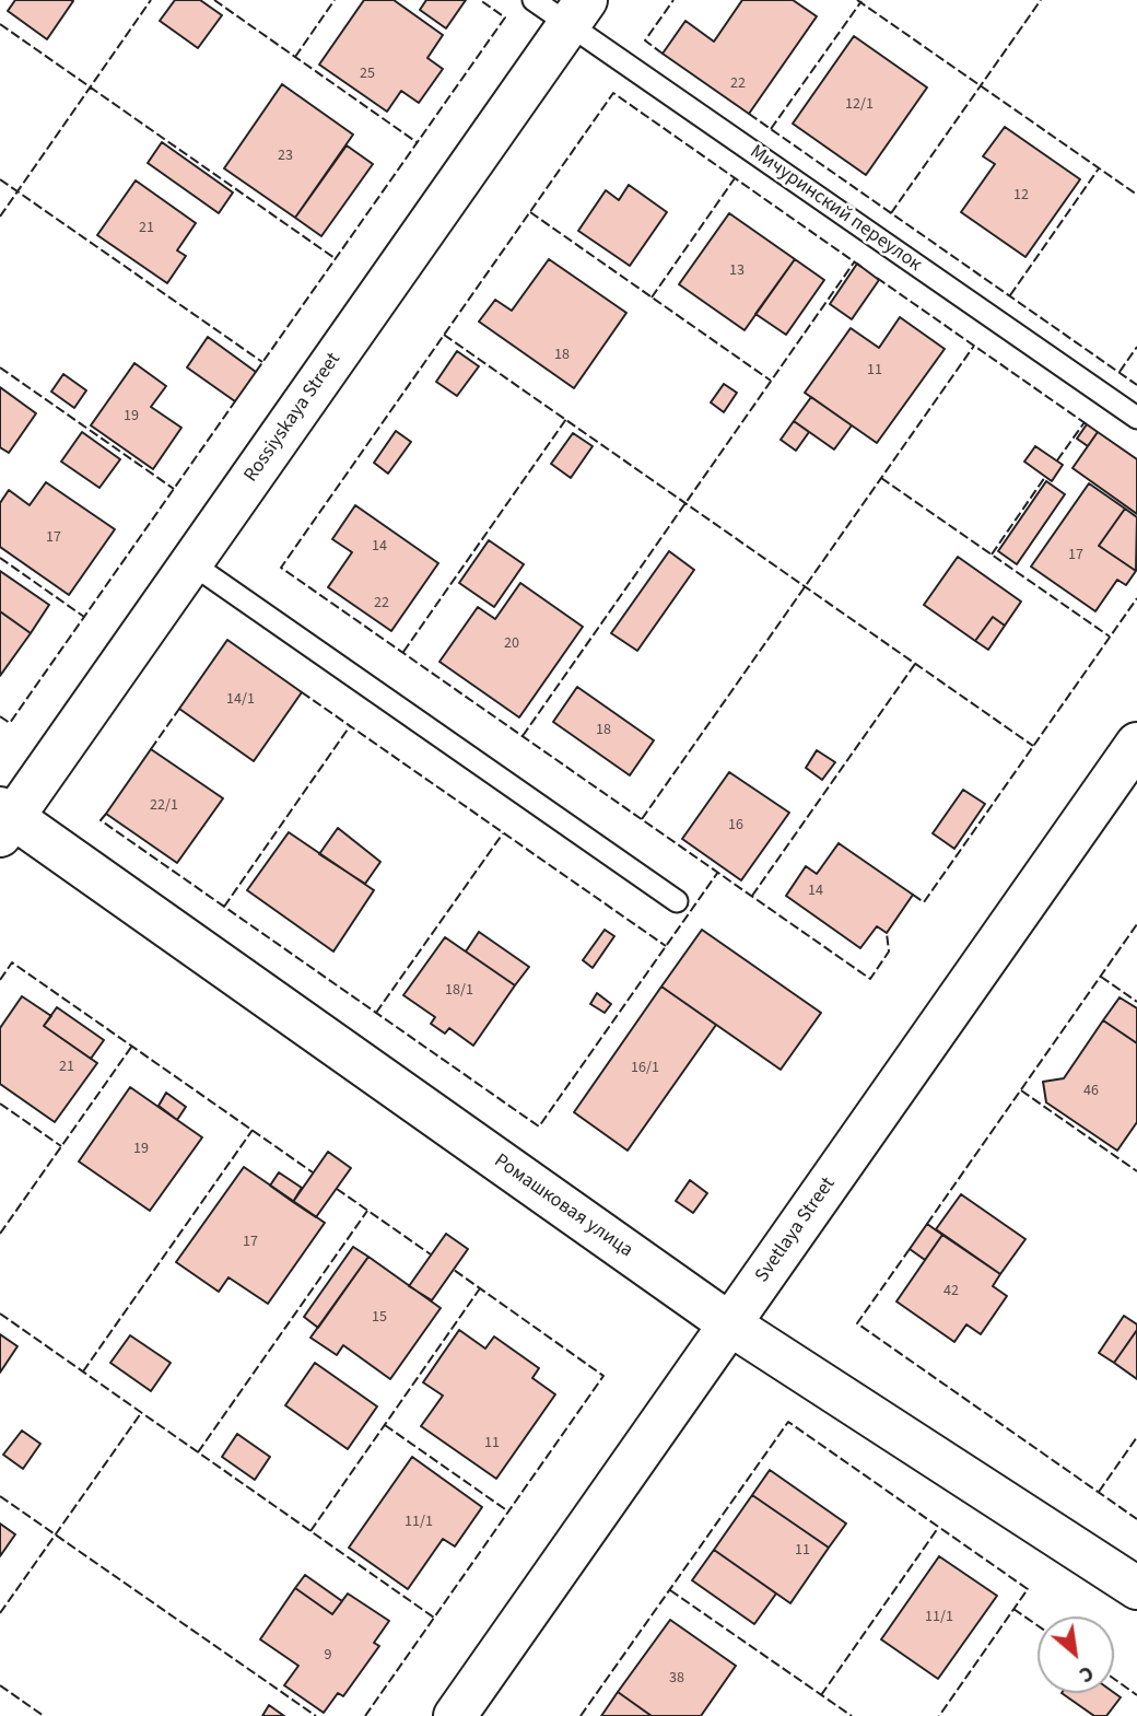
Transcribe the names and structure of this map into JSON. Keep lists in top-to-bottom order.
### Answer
{
  "streets": {
    "street": ["Rossiyskaya Street", "Ромашковая улица", "Svetlaya Street"],
    "lane": ["Мичуринский переулок"]
  },
  "crossings": [
    ["Мичуринский переулок", "Rossiyskaya Street"],
    ["Rossiyskaya Street", "Ромашковая улица"],
    ["Ромашковая улица", "Svetlaya Street"]
  ],
  "house_numbers": [
    "25",
    "22",
    "12/1",
    "23",
    "12",
    "21",
    "13",
    "18",
    "11",
    "19",
    "17",
    "14",
    "17",
    "22",
    "20",
    "14/1",
    "18",
    "22/1",
    "16",
    "14",
    "18/1",
    "21",
    "16/1",
    "46",
    "19",
    "17",
    "42",
    "15",
    "11",
    "11/1",
    "11",
    "11/1",
    "9",
    "38"
  ],
  "north": "bottom right"
}
